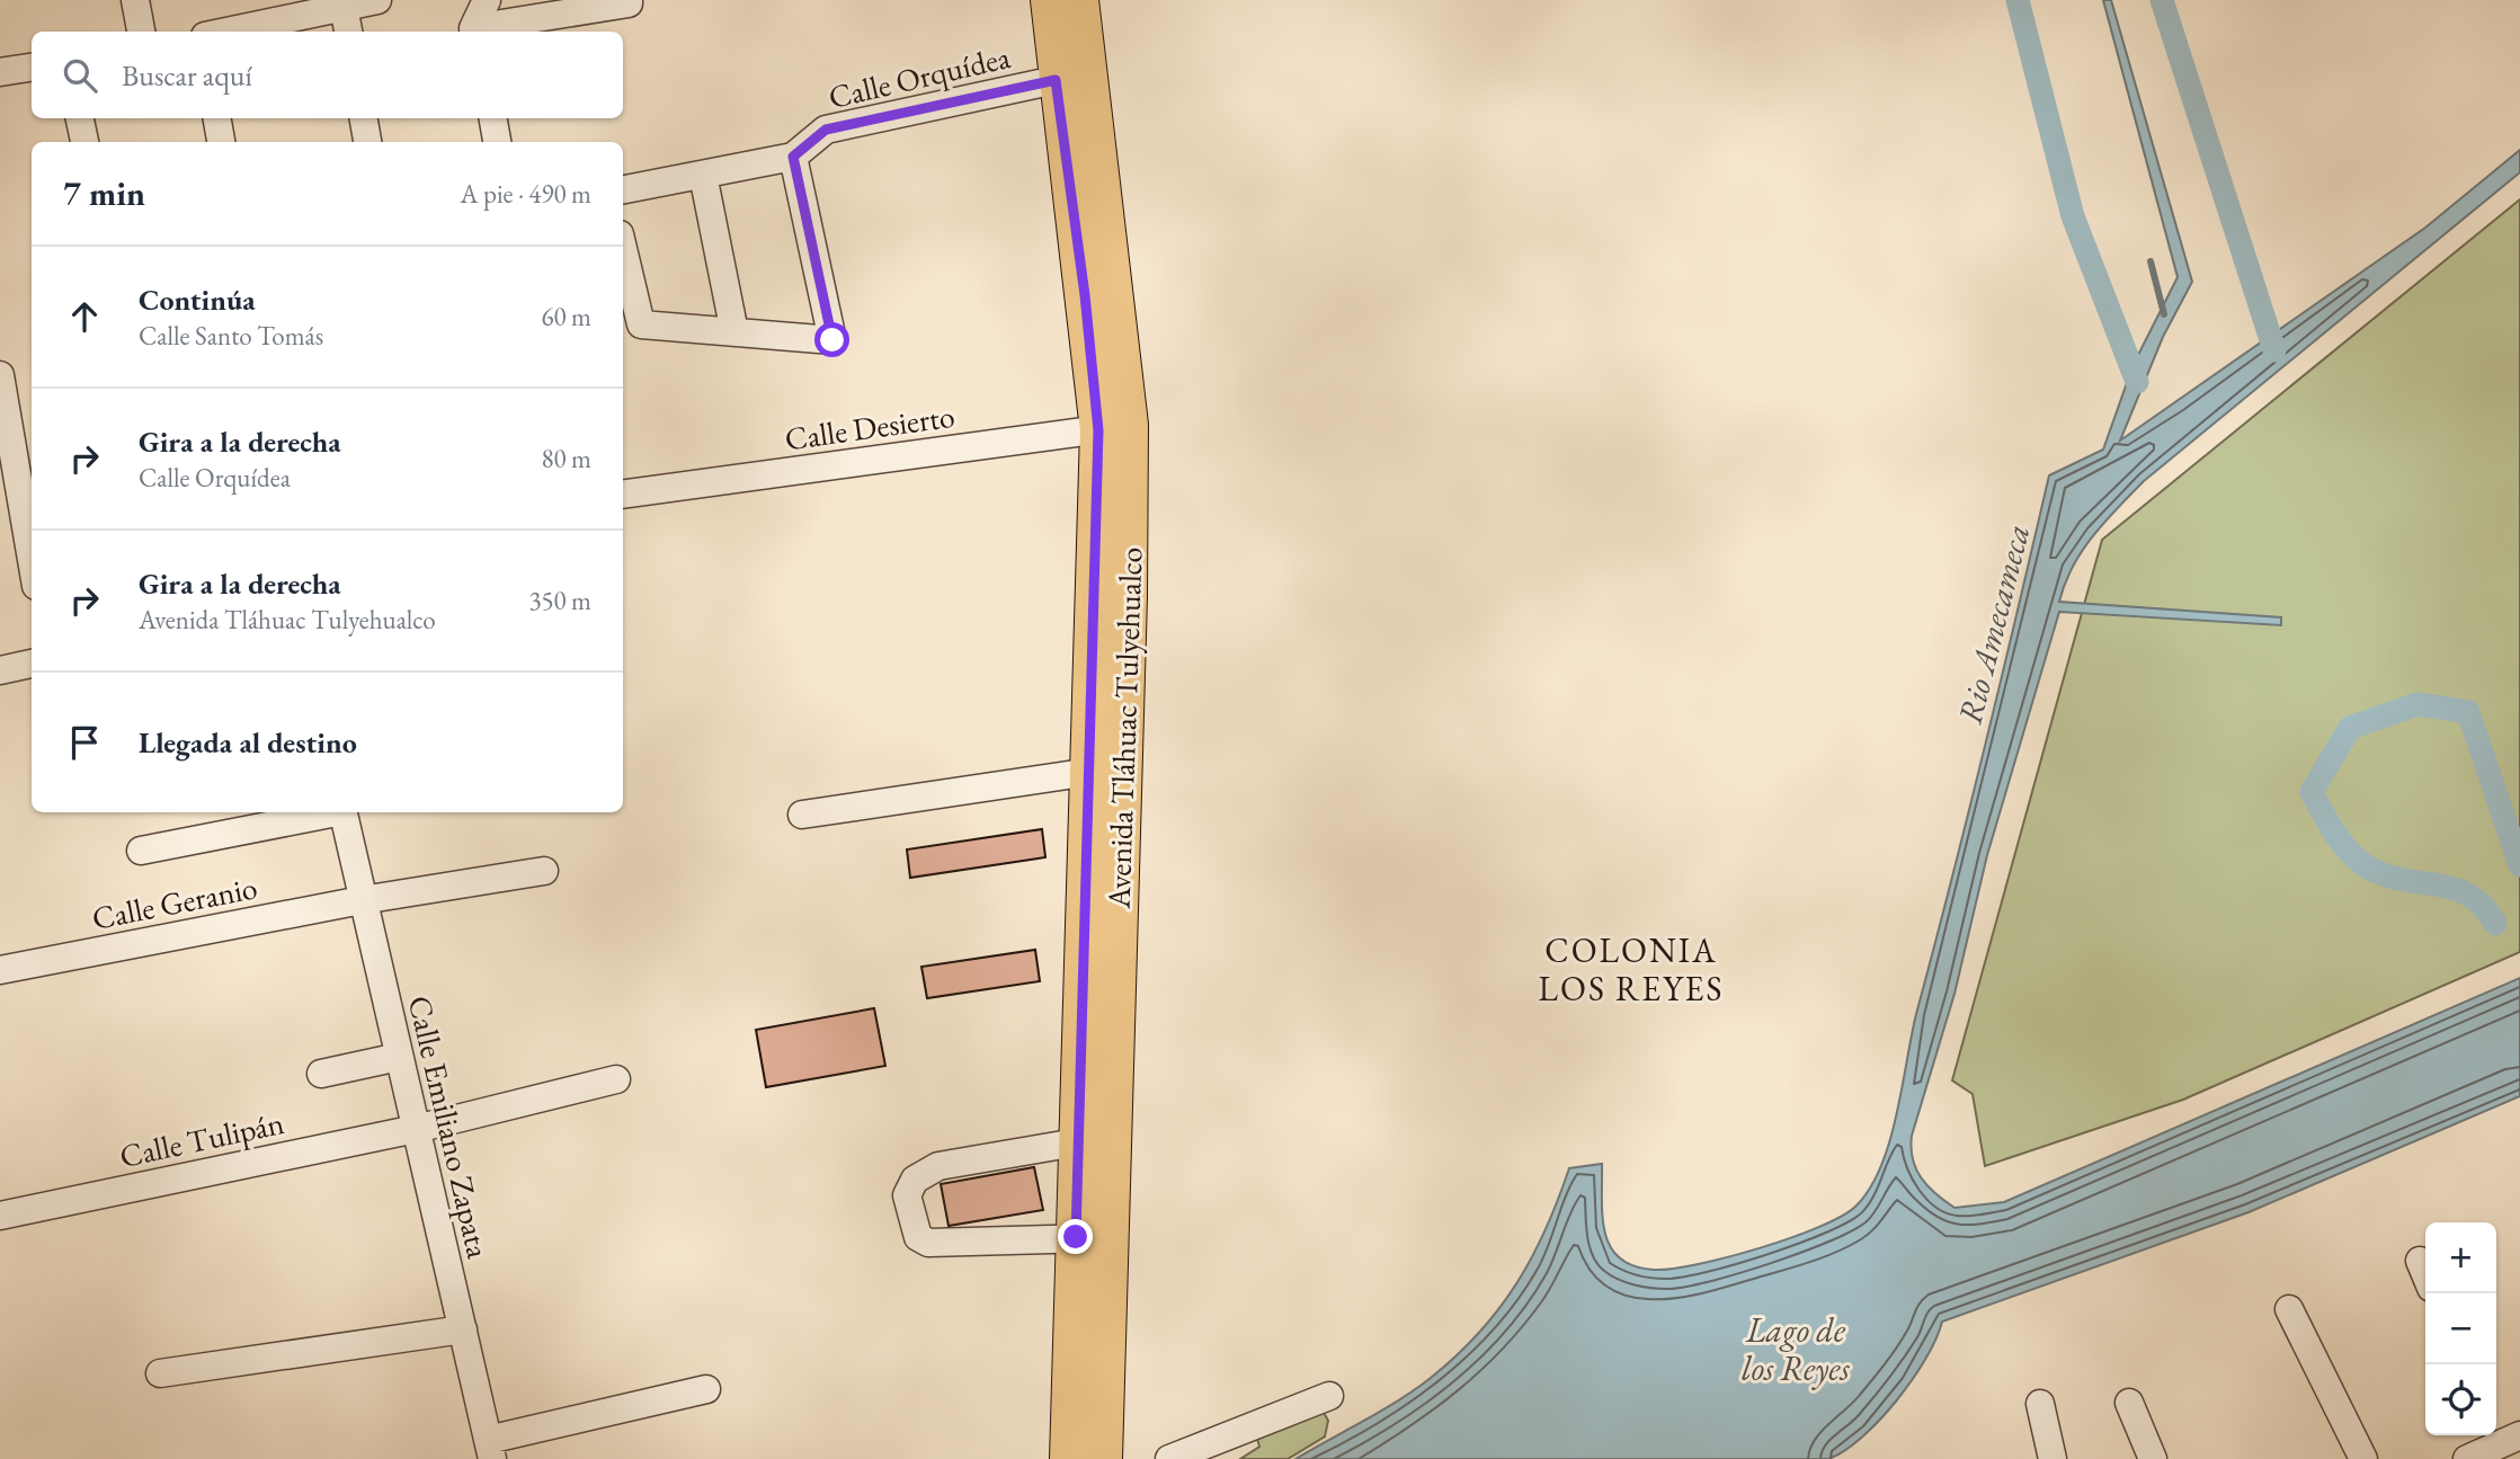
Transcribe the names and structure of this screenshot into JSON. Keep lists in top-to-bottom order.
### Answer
{
  "streets": {
    "main road": ["Avenida Tláhuac Tulyehualco"],
    "street": [
      "Calle Orquídea",
      "Calle Desierto",
      "Calle Geranio",
      "Calle Emiliano Zapata",
      "Calle Tulipán"
    ]
  },
  "crossings": [
    ["Calle Orquídea", "Avenida Tláhuac Tulyehualco"],
    ["Calle Desierto", "Avenida Tláhuac Tulyehualco"],
    ["Calle Geranio", "Calle Emiliano Zapata"],
    ["Calle Emiliano Zapata", "Calle Tulipán"]
  ],
  "districts": ["COLONIA LOS REYES"],
  "water": ["Rio Amecameca", "Lago de los Reyes"],
  "page": {
    "search": "Buscar aquí",
    "heading": ["7 min", "A pie · 490 m"],
    "list": [
      ["Continúa", "Calle Santo Tomás", "60 m"],
      ["Gira a la derecha", "Calle Orquídea", "80 m"],
      ["Gira a la derecha", "Avenida Tláhuac Tulyehualco", "350 m"],
      "Llegada al destino"
    ],
    "map_buttons": ["+", "−"]
  }
}
